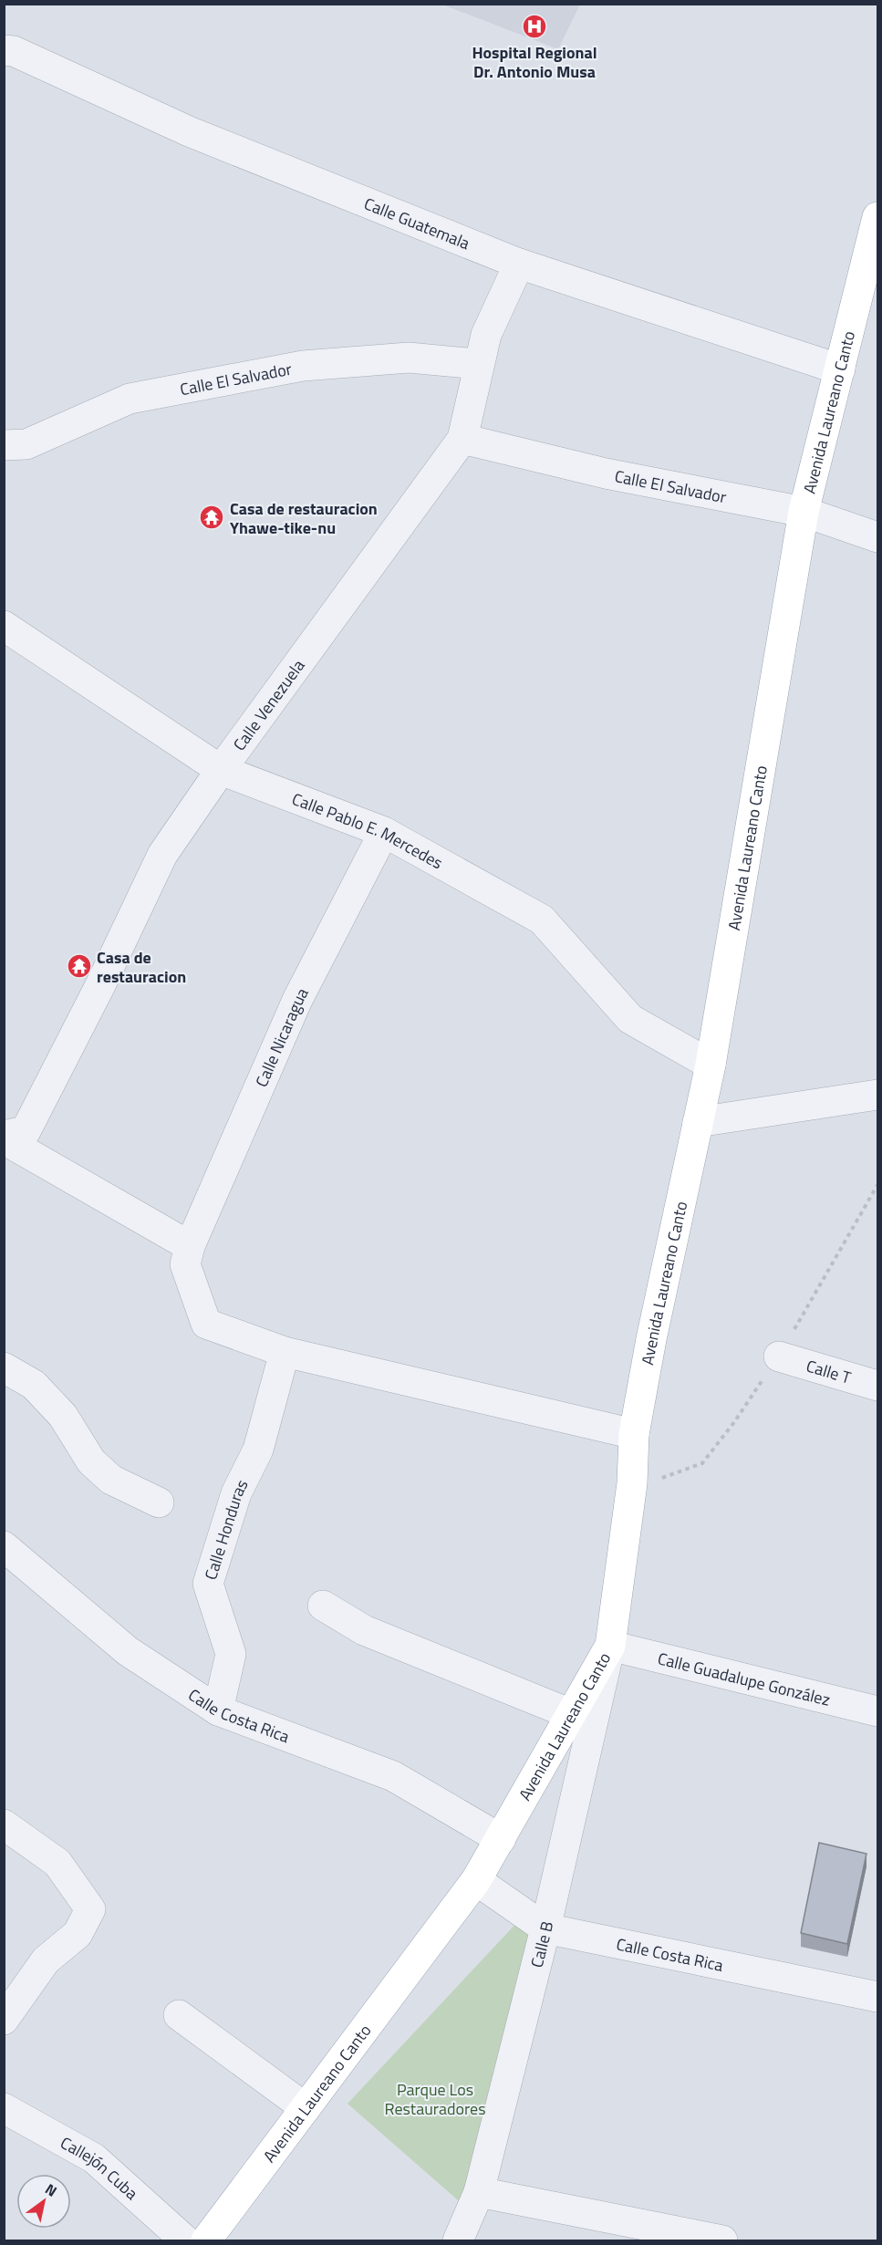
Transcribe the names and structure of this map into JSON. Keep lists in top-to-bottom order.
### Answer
{
  "streets": {
    "main road": ["Avenida Laureano Canto"],
    "street": [
      "Calle Guatemala",
      "Calle El Salvador",
      "Calle Venezuela",
      "Calle Pablo E. Mercedes",
      "Calle Nicaragua",
      "Calle T",
      "Calle Honduras",
      "Calle Guadalupe González",
      "Calle Costa Rica",
      "Calle B",
      "Callejón Cuba"
    ]
  },
  "crossings": [
    ["Calle Guatemala", "Avenida Laureano Canto"],
    ["Calle Guatemala", "Calle Venezuela"],
    ["Calle El Salvador", "Avenida Laureano Canto"],
    ["Calle El Salvador", "Calle Venezuela"],
    ["Avenida Laureano Canto", "Calle Pablo E. Mercedes"],
    ["Avenida Laureano Canto", "Calle Guadalupe González"],
    ["Avenida Laureano Canto", "Calle Costa Rica"],
    ["Avenida Laureano Canto", "Calle B"],
    ["Calle Venezuela", "Calle Pablo E. Mercedes"],
    ["Calle Pablo E. Mercedes", "Calle Nicaragua"],
    ["Calle Nicaragua", "Calle Honduras"],
    ["Calle Honduras", "Calle Costa Rica"],
    ["Calle Guadalupe González", "Calle B"],
    ["Calle Costa Rica", "Calle B"]
  ],
  "parks": ["Parque Los Restauradores"],
  "places": {
    "hospital": ["Hospital Regional Dr. Antonio Musa"],
    "temple": ["Casa de restauracion Yhawe-tike-nu", "Casa de restauracion"]
  },
  "north": "top right"
}
